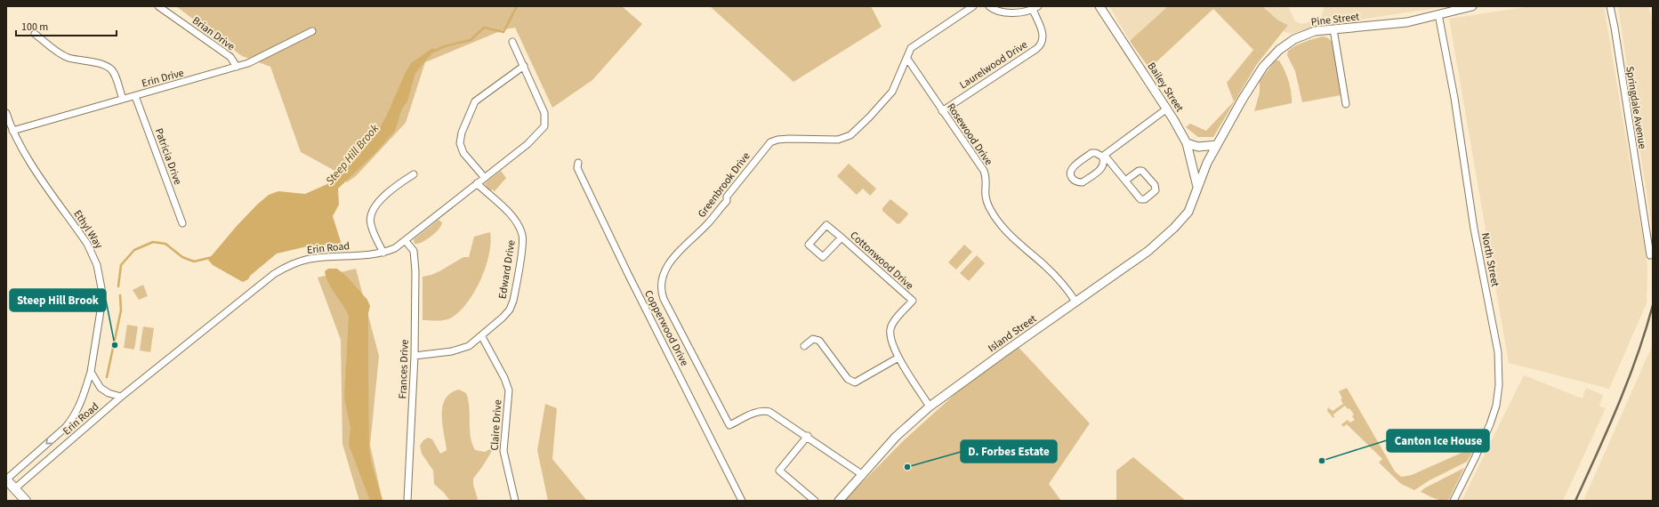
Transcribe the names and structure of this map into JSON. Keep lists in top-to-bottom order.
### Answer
{
  "streets": {
    "street": [
      "Pine Street",
      "Brian Drive",
      "Laurelwood Drive",
      "Erin Drive",
      "Bailey Street",
      "Springdale Avenue",
      "Rosewood Drive",
      "Patricia Drive",
      "Greenbrook Drive",
      "Ethyl Way",
      "Erin Road",
      "North Street",
      "Cottonwood Drive",
      "Edward Drive",
      "Copperwood Drive",
      "Island Street",
      "Frances Drive",
      "Claire Drive"
    ]
  },
  "crossings": [
    ["Pine Street", "Bailey Street"],
    ["Pine Street", "North Street"],
    ["Pine Street", "Island Street"],
    ["Brian Drive", "Erin Drive"],
    ["Laurelwood Drive", "Rosewood Drive"],
    ["Erin Drive", "Patricia Drive"],
    ["Erin Drive", "Ethyl Way"],
    ["Bailey Street", "Island Street"],
    ["Rosewood Drive", "Greenbrook Drive"],
    ["Rosewood Drive", "Island Street"],
    ["Greenbrook Drive", "Island Street"],
    ["Erin Road", "Edward Drive"],
    ["Erin Road", "Frances Drive"],
    ["Cottonwood Drive", "Island Street"],
    ["Edward Drive", "Frances Drive"],
    ["Edward Drive", "Claire Drive"]
  ],
  "water": ["Steep Hill Brook"],
  "places": ["Steep Hill Brook", "Canton Ice House", "D. Forbes Estate"],
  "scale_bar": "100 m"
}
